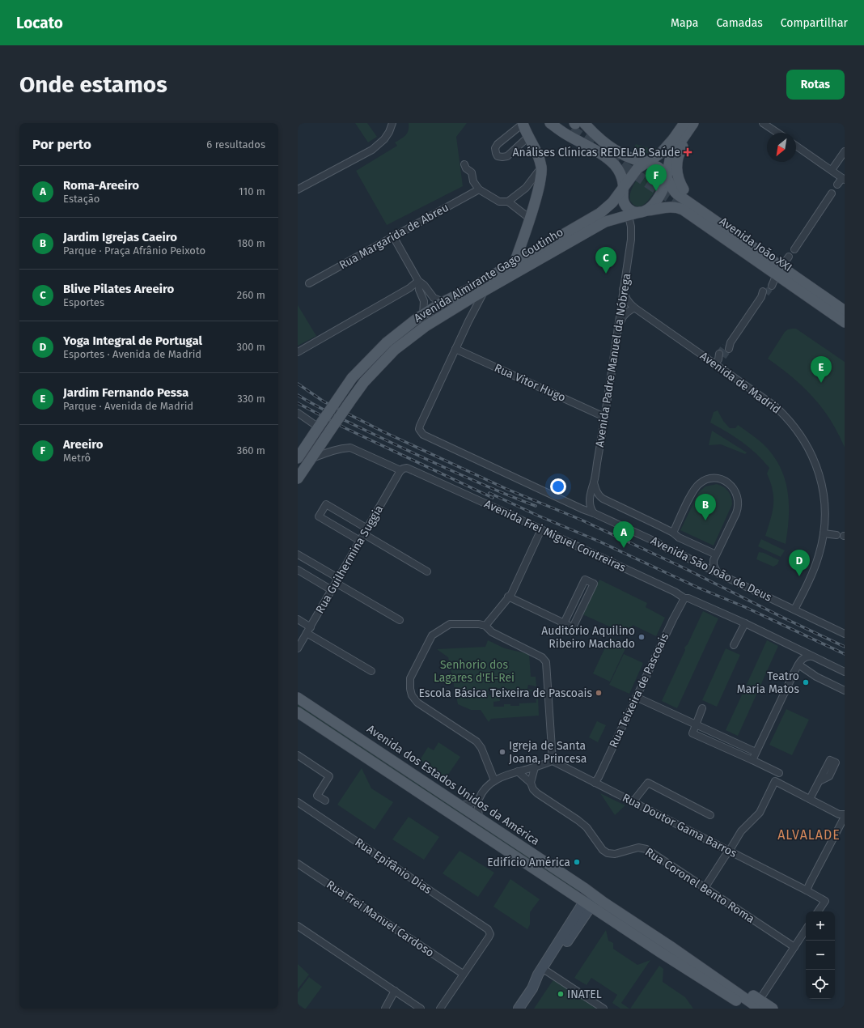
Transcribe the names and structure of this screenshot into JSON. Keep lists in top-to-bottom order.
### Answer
{
  "streets": {
    "main road": ["Avenida João XXI", "Avenida Almirante Gago Coutinho", "Avenida dos Estados Unidos da América"],
    "street": [
      "Rua Margarida de Abreu",
      "Avenida Padre Manuel da Nóbrega",
      "Rua Vitor Hugo",
      "Avenida de Madrid",
      "Avenida Frei Miguel Contreiras",
      "Rua Guilhermina Suggia",
      "Avenida São João de Deus",
      "Rua Teixeira de Pascoais",
      "Rua Doutor Gama Barros",
      "Rua Epifânio Dias",
      "Rua Coronel Bento Roma",
      "Rua Frei Manuel Cardoso"
    ]
  },
  "crossings": [
    ["Avenida João XXI", "Avenida Almirante Gago Coutinho"],
    ["Avenida João XXI", "Avenida Padre Manuel da Nóbrega"],
    ["Avenida Almirante Gago Coutinho", "Avenida Padre Manuel da Nóbrega"],
    ["Avenida Almirante Gago Coutinho", "Avenida Frei Miguel Contreiras"],
    ["Avenida Padre Manuel da Nóbrega", "Rua Vitor Hugo"],
    ["Avenida Padre Manuel da Nóbrega", "Avenida de Madrid"],
    ["Avenida Padre Manuel da Nóbrega", "Avenida São João de Deus"],
    ["Rua Vitor Hugo", "Avenida São João de Deus"],
    ["Avenida de Madrid", "Avenida São João de Deus"],
    ["Avenida Frei Miguel Contreiras", "Rua Guilhermina Suggia"],
    ["Avenida Frei Miguel Contreiras", "Rua Teixeira de Pascoais"],
    ["Rua Teixeira de Pascoais", "Rua Doutor Gama Barros"],
    ["Rua Epifânio Dias", "Rua Frei Manuel Cardoso"]
  ],
  "districts": ["ALVALADE"],
  "parks": ["Senhorio dos Lagares d'El-Rei"],
  "places": {
    "health": ["Análises Clínicas REDELAB Saúde"],
    "other": [
      "Auditório Aquilino Ribeiro Machado",
      "Teatro Maria Matos",
      "Escola Básica Teixeira de Pascoais",
      "Igreja de Santa Joana, Princesa",
      "Edifício América",
      "INATEL"
    ]
  },
  "north": "bottom left",
  "page": {
    "header": "Locato",
    "nav": ["Mapa", "Camadas", "Compartilhar"],
    "buttons": "Rotas",
    "title": "Onde estamos",
    "heading": ["Por perto", "6 resultados"],
    "pins": [
      "F",
      "C",
      "E",
      "B",
      "A",
      "D"
    ],
    "list": [
      {
        "mark": "A",
        "name": "Roma-Areeiro",
        "note": "Estação",
        "value": "110 m"
      },
      {
        "mark": "B",
        "name": "Jardim Igrejas Caeiro",
        "note": "Parque · Praça Afrânio Peixoto",
        "value": "180 m"
      },
      {
        "mark": "C",
        "name": "Blive Pilates Areeiro",
        "note": "Esportes",
        "value": "260 m"
      },
      {
        "mark": "D",
        "name": "Yoga Integral de Portugal",
        "note": "Esportes · Avenida de Madrid",
        "value": "300 m"
      },
      {
        "mark": "E",
        "name": "Jardim Fernando Pessa",
        "note": "Parque · Avenida de Madrid",
        "value": "330 m"
      },
      {
        "mark": "F",
        "name": "Areeiro",
        "note": "Metrô",
        "value": "360 m"
      }
    ],
    "map_buttons": ["+", "−"]
  }
}
